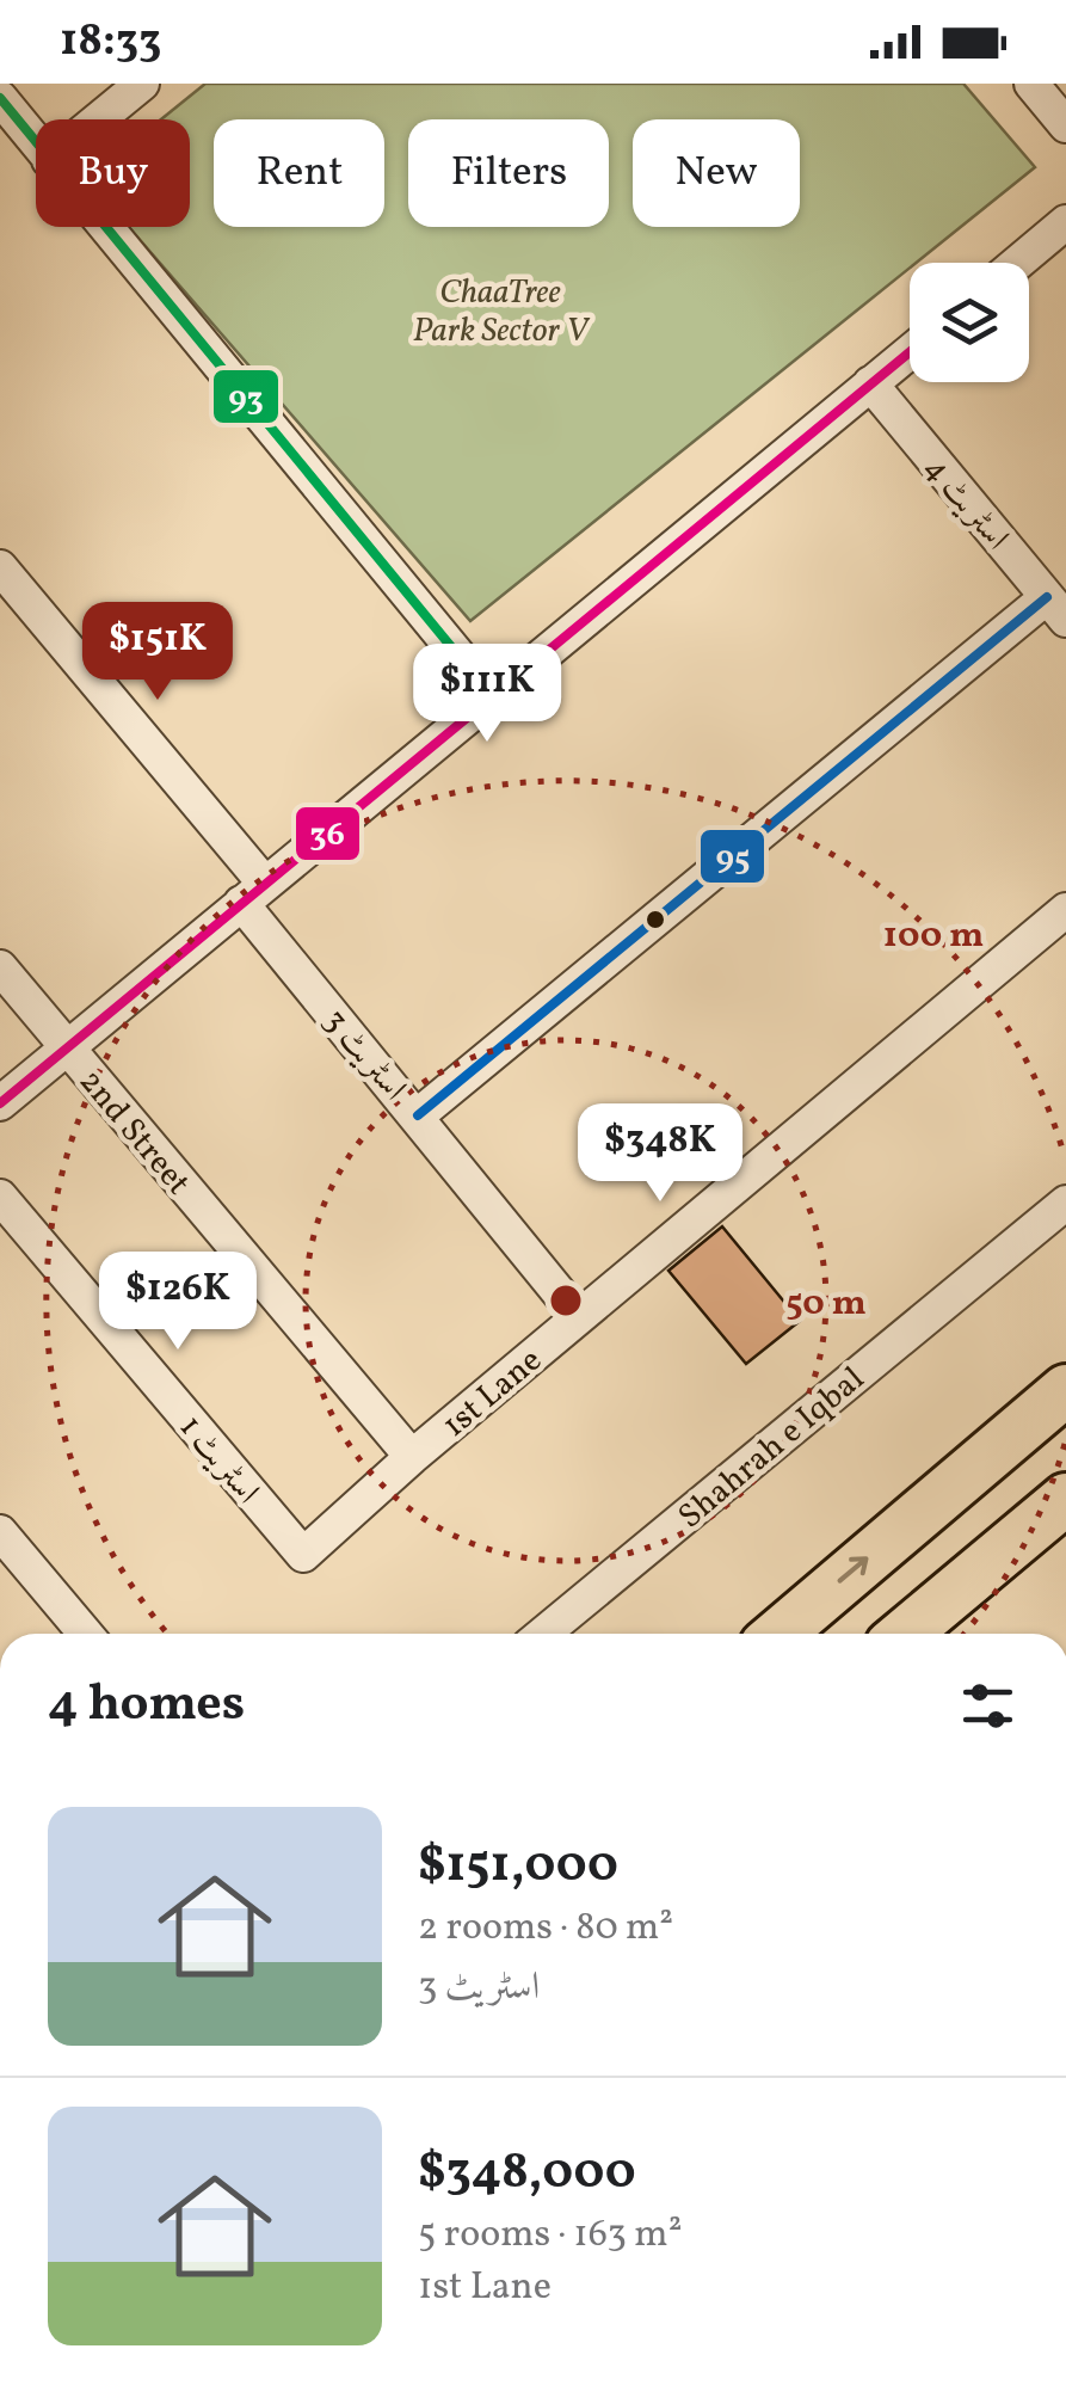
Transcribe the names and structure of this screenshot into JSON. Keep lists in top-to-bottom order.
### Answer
{
  "streets": {
    "street": [
      "اسٹریٹ 4",
      "اسٹریٹ 3",
      "2nd Street",
      "1st Lane",
      "Shahrah e Iqbal",
      "اسٹریٹ 1"
    ]
  },
  "crossings": [
    ["اسٹریٹ 3", "1st Lane"],
    ["2nd Street", "1st Lane"],
    ["1st Lane", "اسٹریٹ 1"]
  ],
  "parks": ["ChaaTree Park Sector V"],
  "lines": ["transit line 93", "transit line 36", "transit line 95"],
  "page": {
    "status": "18:33",
    "chip": [
      "Buy",
      "Rent",
      "Filters",
      "New"
    ],
    "price": [
      "$151K",
      "$111K",
      "$348K",
      "$126K"
    ],
    "heading": "4 homes",
    "list": [
      {
        "name": "$151,000",
        "note": "2 rooms · 80 m² · اسٹریٹ 3"
      },
      {
        "name": "$348,000",
        "note": "5 rooms · 163 m² · 1st Lane"
      }
    ]
  },
  "rings": ["100 m", "50 m"]
}
